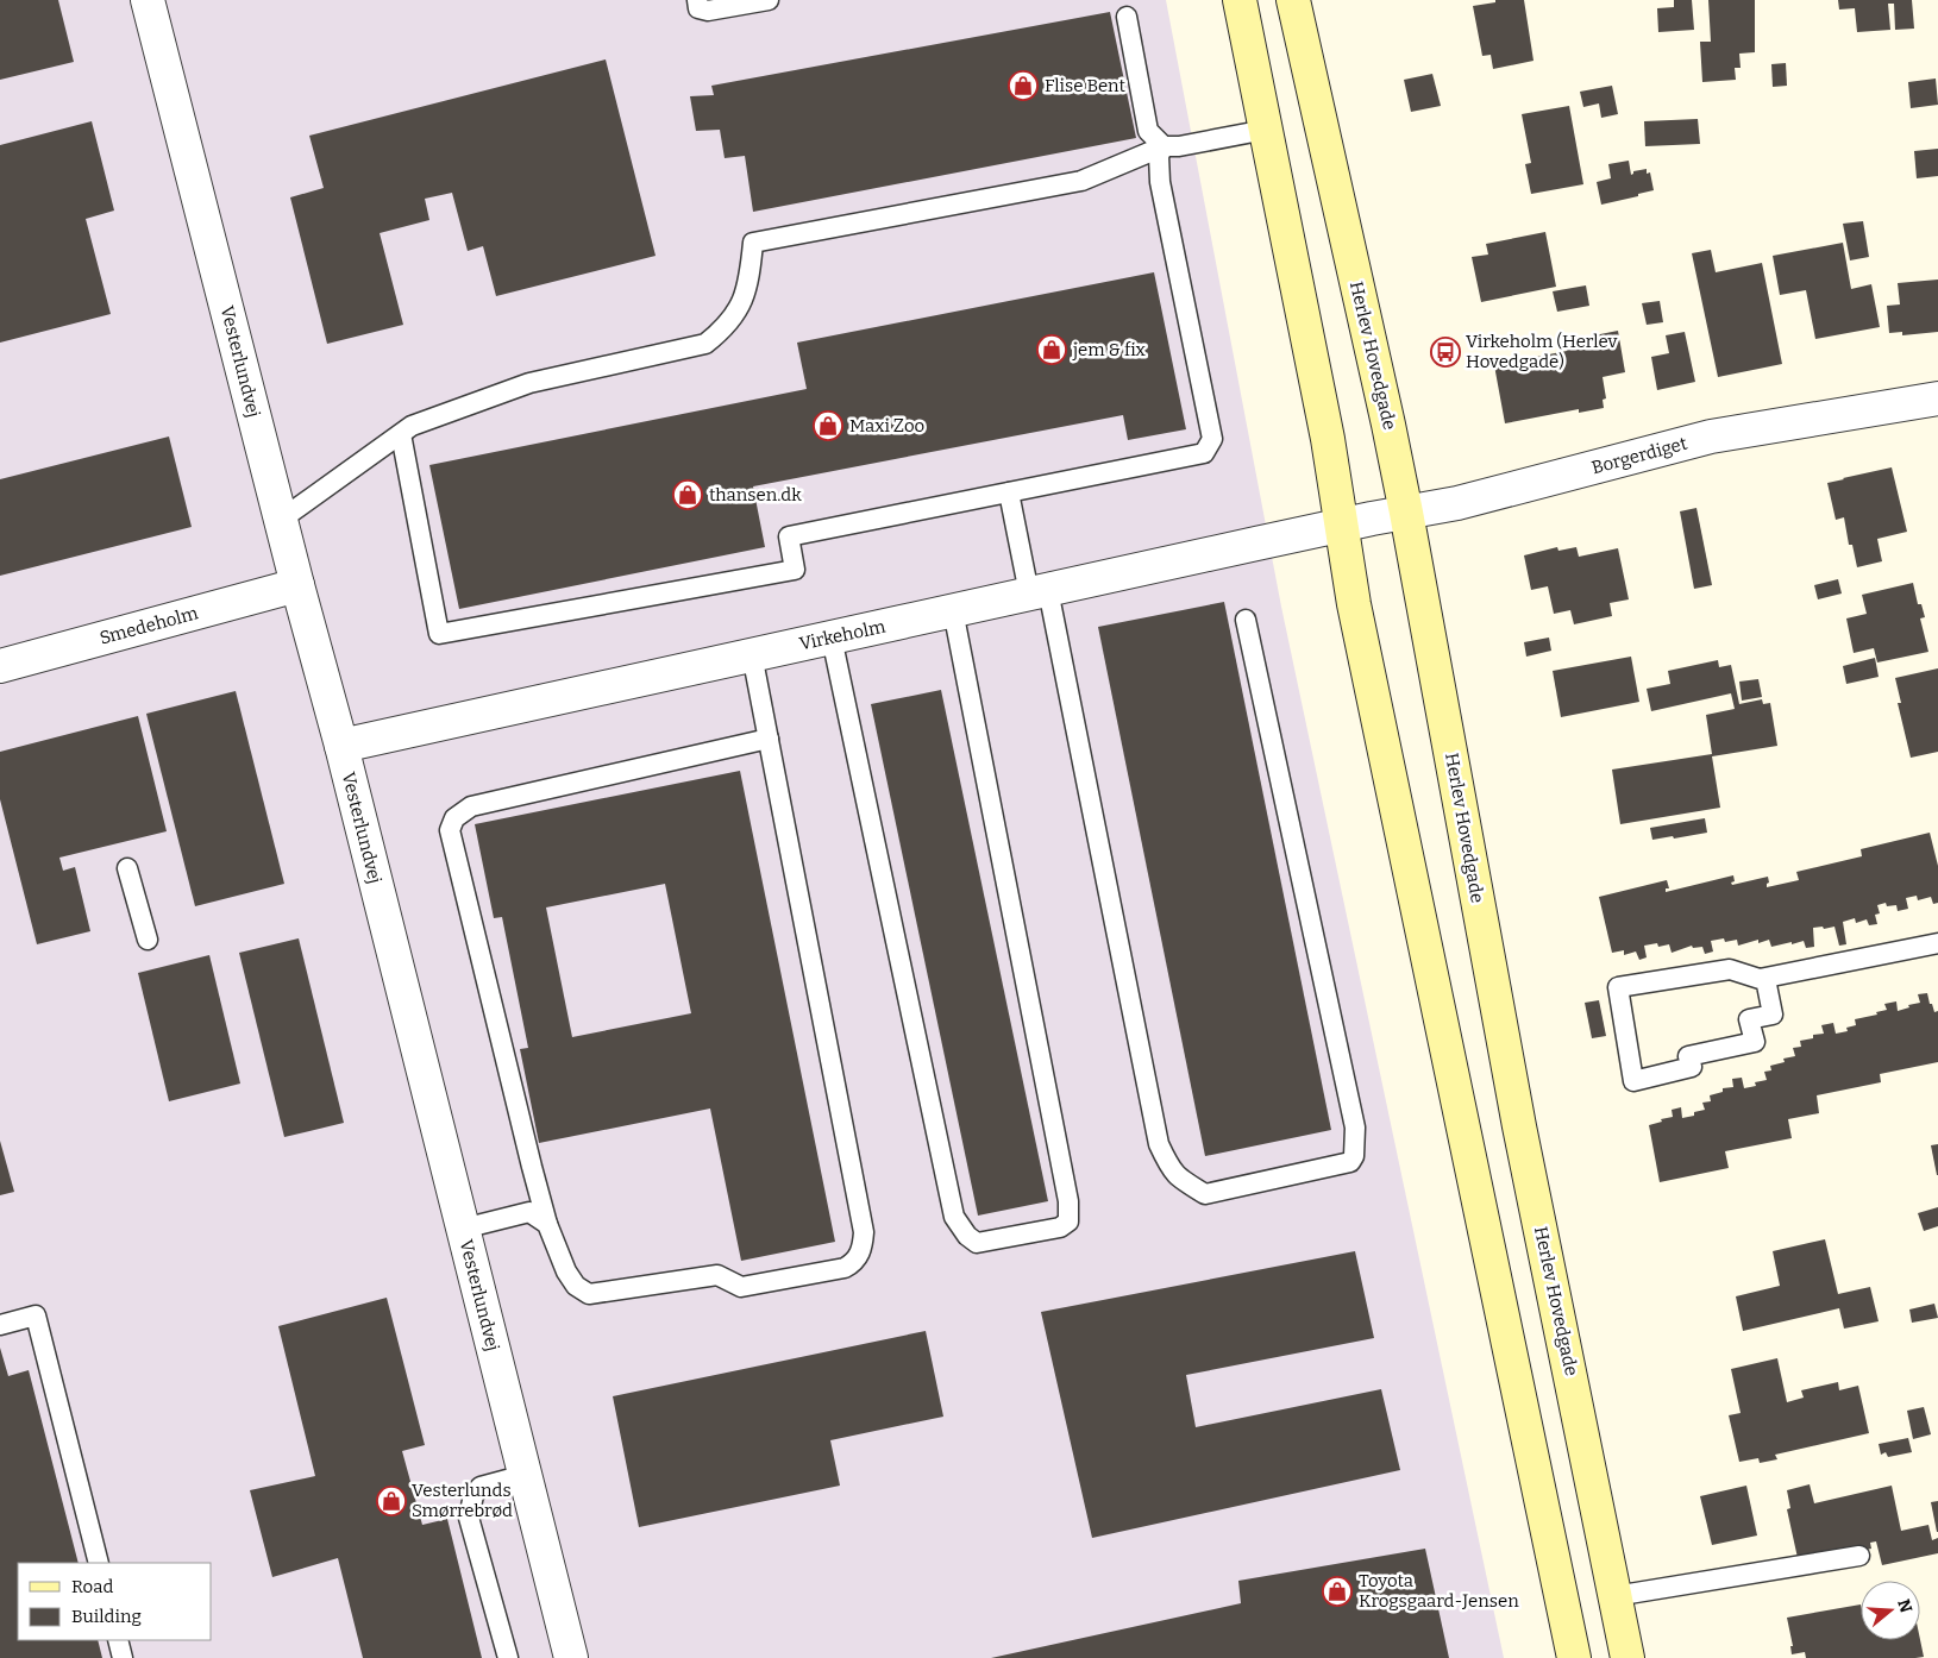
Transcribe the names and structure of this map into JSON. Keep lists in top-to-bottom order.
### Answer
{
  "streets": {
    "main road": ["Herlev Hovedgade"],
    "street": [
      "Vesterlundvej",
      "Borgerdiget",
      "Smedeholm",
      "Virkeholm"
    ]
  },
  "crossings": [
    ["Herlev Hovedgade", "Borgerdiget"],
    ["Vesterlundvej", "Smedeholm"],
    ["Vesterlundvej", "Virkeholm"],
    ["Borgerdiget", "Virkeholm"]
  ],
  "places": {
    "shop": [
      "Flise Bent",
      "jem & fix",
      "Maxi Zoo",
      "thansen.dk",
      "Vesterlunds Smørrebrød",
      "Toyota Krogsgaard-Jensen"
    ],
    "bus stop": ["Virkeholm (Herlev Hovedgade)"]
  },
  "legend": ["Road", "Building"],
  "north": "right"
}
